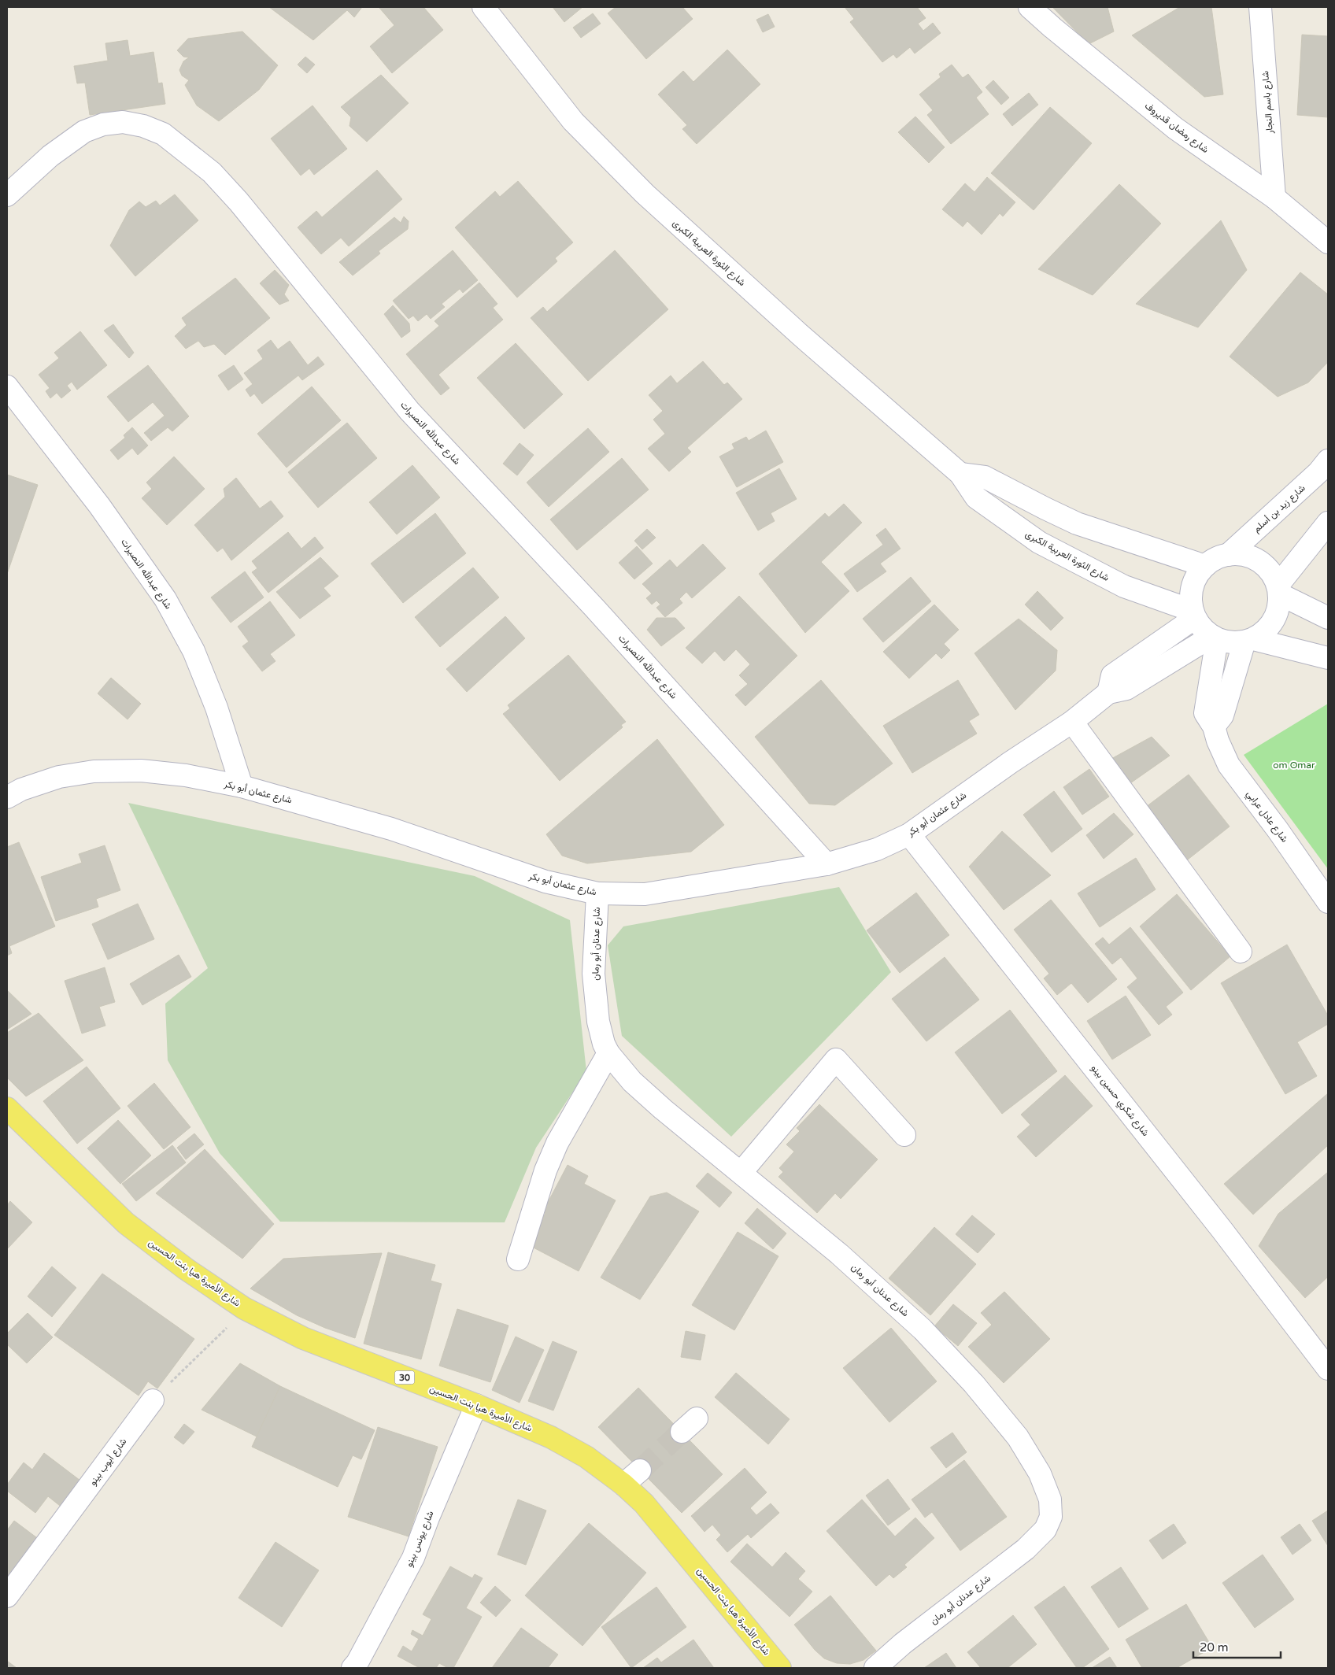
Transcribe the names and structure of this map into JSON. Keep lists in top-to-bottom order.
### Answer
{
  "streets": {
    "main road": ["شارع الأميرة هيا بنت الحسين", "30"],
    "street": [
      "شارع باسم النجار",
      "شارع رمضان قديروف",
      "شارع الثورة العربية الكبرى",
      "شارع عبدالله النصيرات",
      "شارع زيد بن أسلم",
      "شارع عثمان أبو بكر",
      "شارع عادل عرابي",
      "شارع عدنان أبو رمان",
      "شارع شكري حسين بينو",
      "شارع أيوب بينو",
      "شارع يونس بينو"
    ]
  },
  "crossings": [
    ["شارع باسم النجار", "شارع رمضان قديروف"],
    ["شارع الثورة العربية الكبرى", "شارع زيد بن أسلم"],
    ["شارع الثورة العربية الكبرى", "شارع عثمان أبو بكر"],
    ["شارع الثورة العربية الكبرى", "شارع عادل عرابي"],
    ["شارع عبدالله النصيرات", "شارع عثمان أبو بكر"],
    ["شارع زيد بن أسلم", "شارع عثمان أبو بكر"],
    ["شارع زيد بن أسلم", "شارع عادل عرابي"],
    ["شارع عثمان أبو بكر", "شارع عادل عرابي"],
    ["شارع عثمان أبو بكر", "شارع عدنان أبو رمان"],
    ["شارع عثمان أبو بكر", "شارع شكري حسين بينو"],
    ["شارع الأميرة هيا بنت الحسين", "شارع يونس بينو"]
  ],
  "parks": ["om Omar"],
  "scale_bar": "20 m"
}
